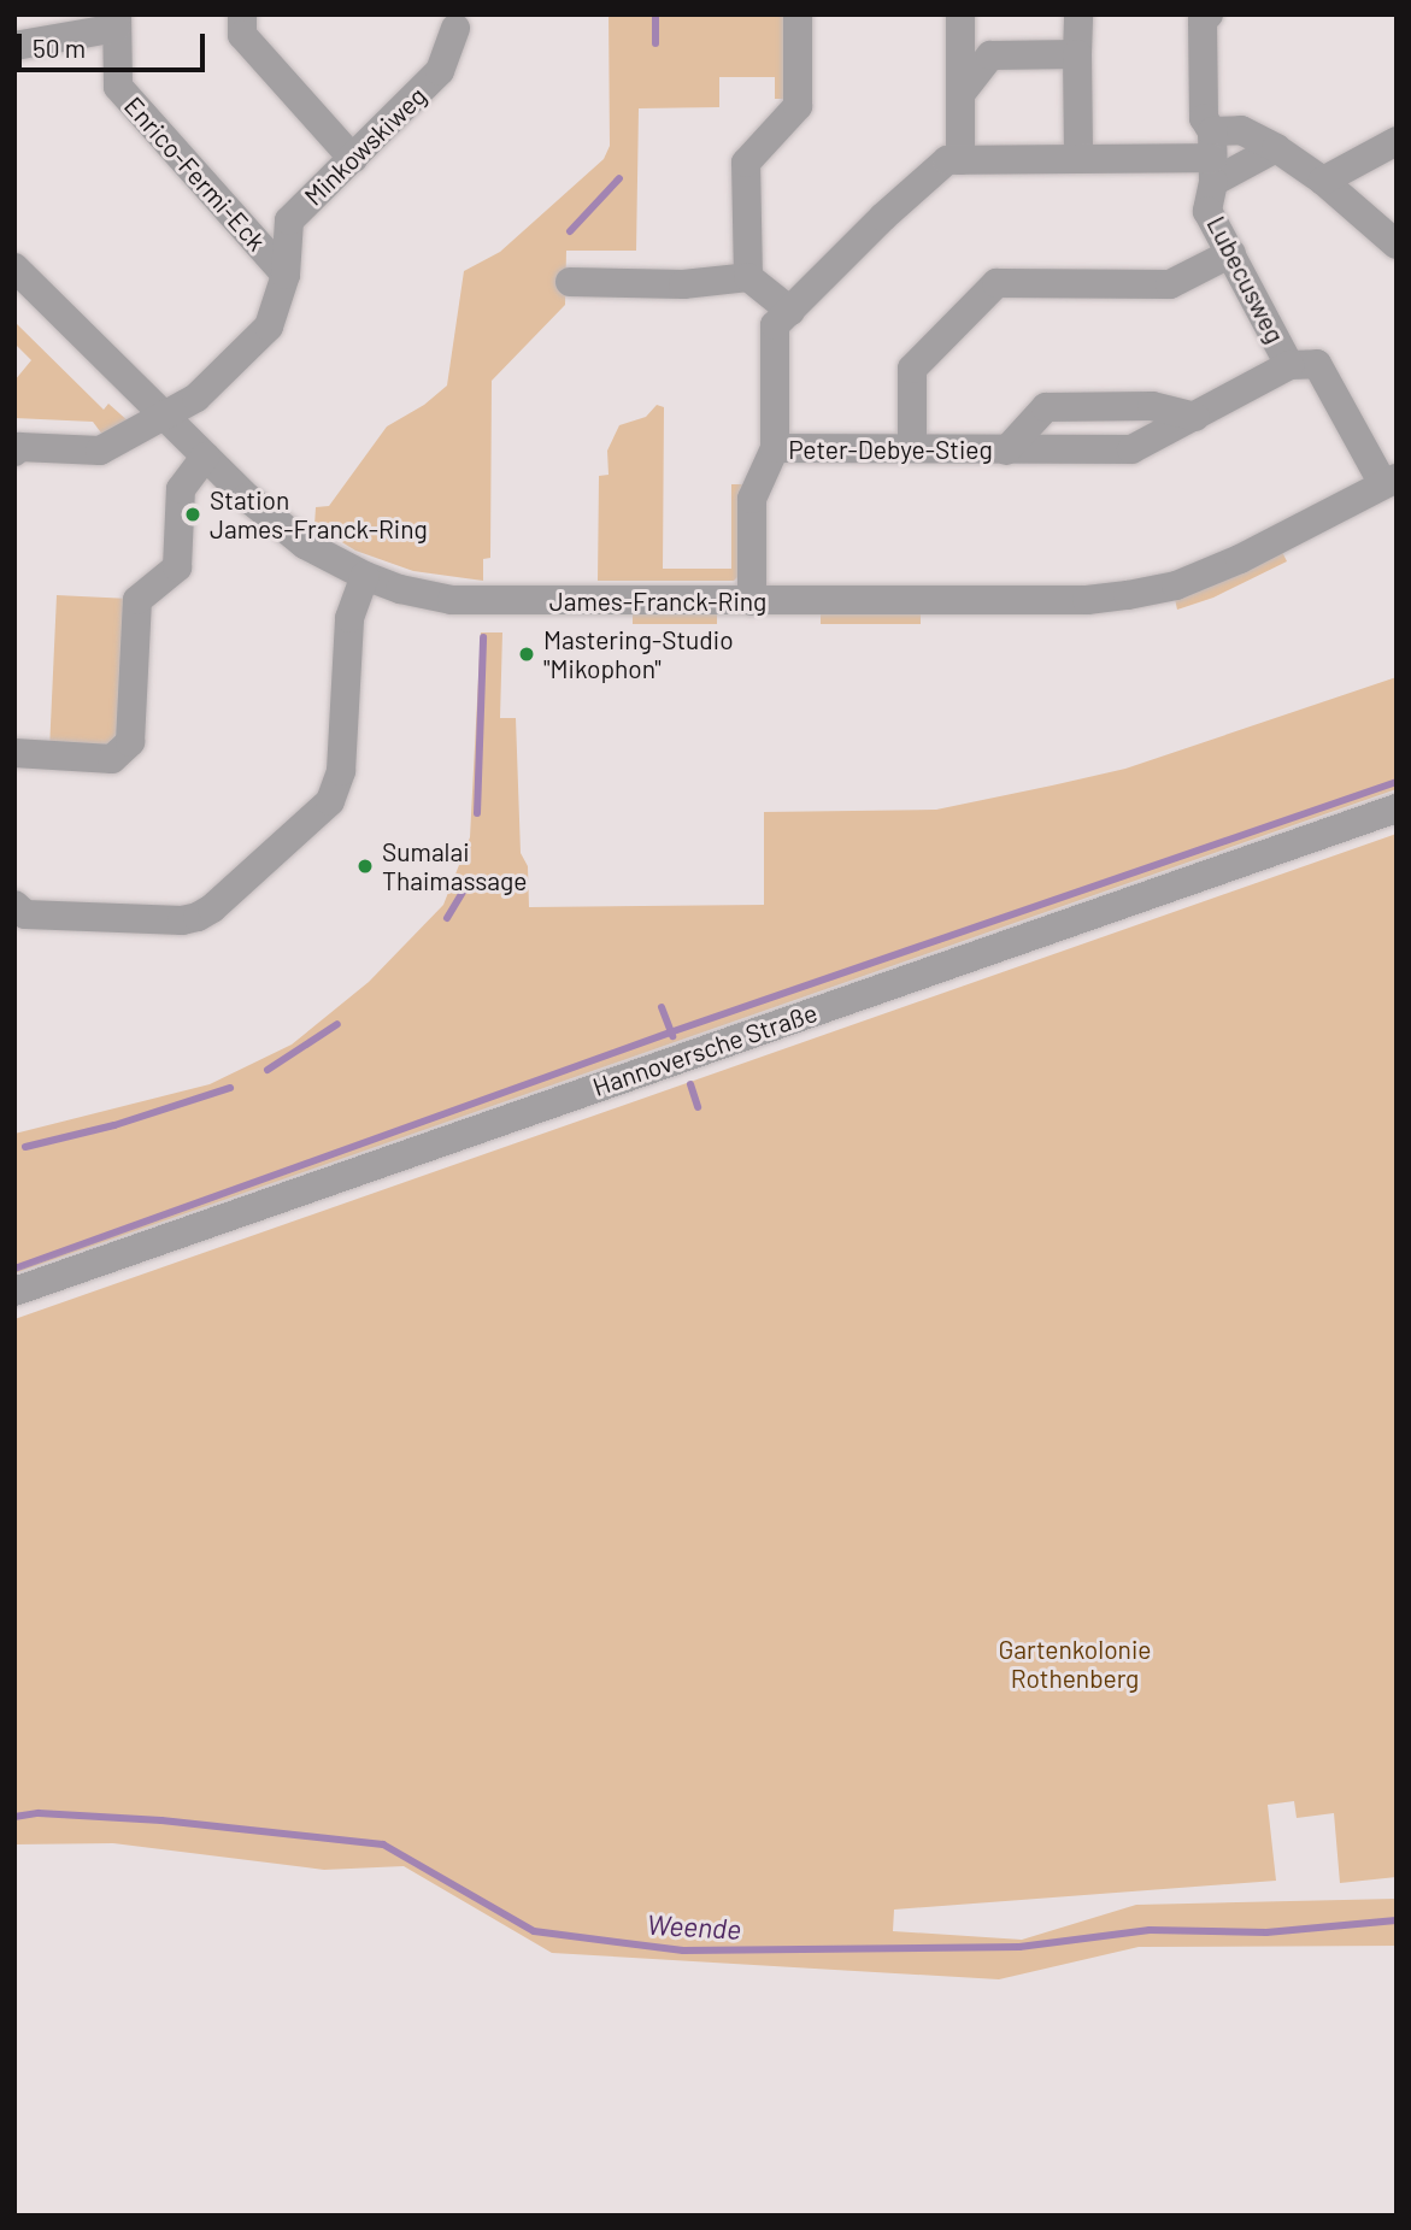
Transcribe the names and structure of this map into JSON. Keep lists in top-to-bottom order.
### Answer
{
  "streets": {
    "street": [
      "Minkowskiweg",
      "Enrico-Fermi-Eck",
      "Lubecusweg",
      "Peter-Debye-Stieg",
      "James-Franck-Ring",
      "Hannoversche Straße"
    ]
  },
  "crossings": [
    ["Minkowskiweg", "Enrico-Fermi-Eck"],
    ["Minkowskiweg", "James-Franck-Ring"],
    ["Lubecusweg", "Peter-Debye-Stieg"],
    ["Lubecusweg", "James-Franck-Ring"]
  ],
  "water": ["Weende"],
  "parks": ["Gartenkolonie Rothenberg"],
  "places": ["Station James-Franck-Ring", "Mastering-Studio \"Mikophon\"", "Sumalai Thaimassage"],
  "scale_bar": "50 m"
}
